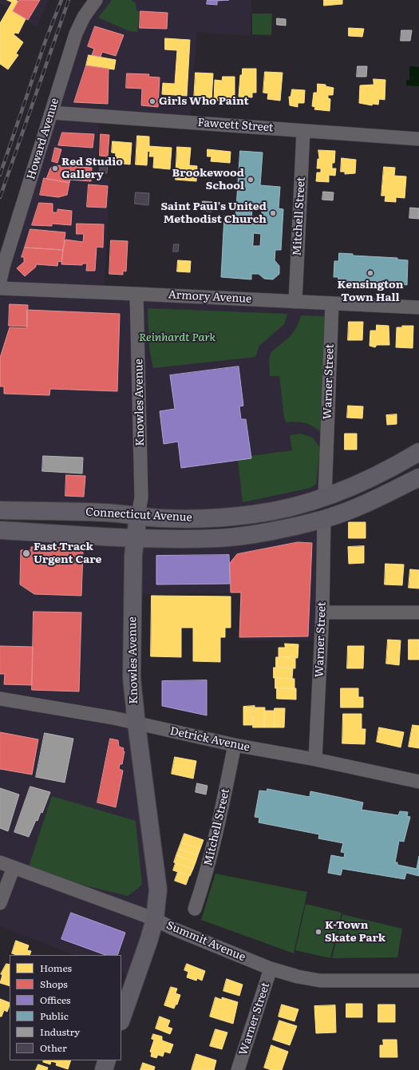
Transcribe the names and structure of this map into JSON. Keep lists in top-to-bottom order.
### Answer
{
  "streets": {
    "main road": ["Knowles Avenue", "Connecticut Avenue"],
    "street": [
      "Fawcett Street",
      "Howard Avenue",
      "Mitchell Street",
      "Armory Avenue",
      "Warner Street",
      "Detrick Avenue",
      "Summit Avenue"
    ]
  },
  "crossings": [
    ["Fawcett Street", "Howard Avenue"],
    ["Fawcett Street", "Mitchell Street"],
    ["Mitchell Street", "Armory Avenue"],
    ["Mitchell Street", "Detrick Avenue"],
    ["Armory Avenue", "Warner Street"],
    ["Armory Avenue", "Knowles Avenue"],
    ["Warner Street", "Connecticut Avenue"],
    ["Warner Street", "Detrick Avenue"],
    ["Warner Street", "Summit Avenue"],
    ["Knowles Avenue", "Connecticut Avenue"],
    ["Knowles Avenue", "Detrick Avenue"],
    ["Knowles Avenue", "Summit Avenue"]
  ],
  "parks": ["Reinhardt Park"],
  "places": [
    "Girls Who Paint",
    "Red Studio Gallery",
    "Brookewood School",
    "Saint Paul's United Methodist Church",
    "Kensington Town Hall",
    "Fast Track Urgent Care",
    "K-Town Skate Park"
  ],
  "legend": [
    "Homes",
    "Shops",
    "Offices",
    "Public",
    "Industry",
    "Other"
  ]
}
